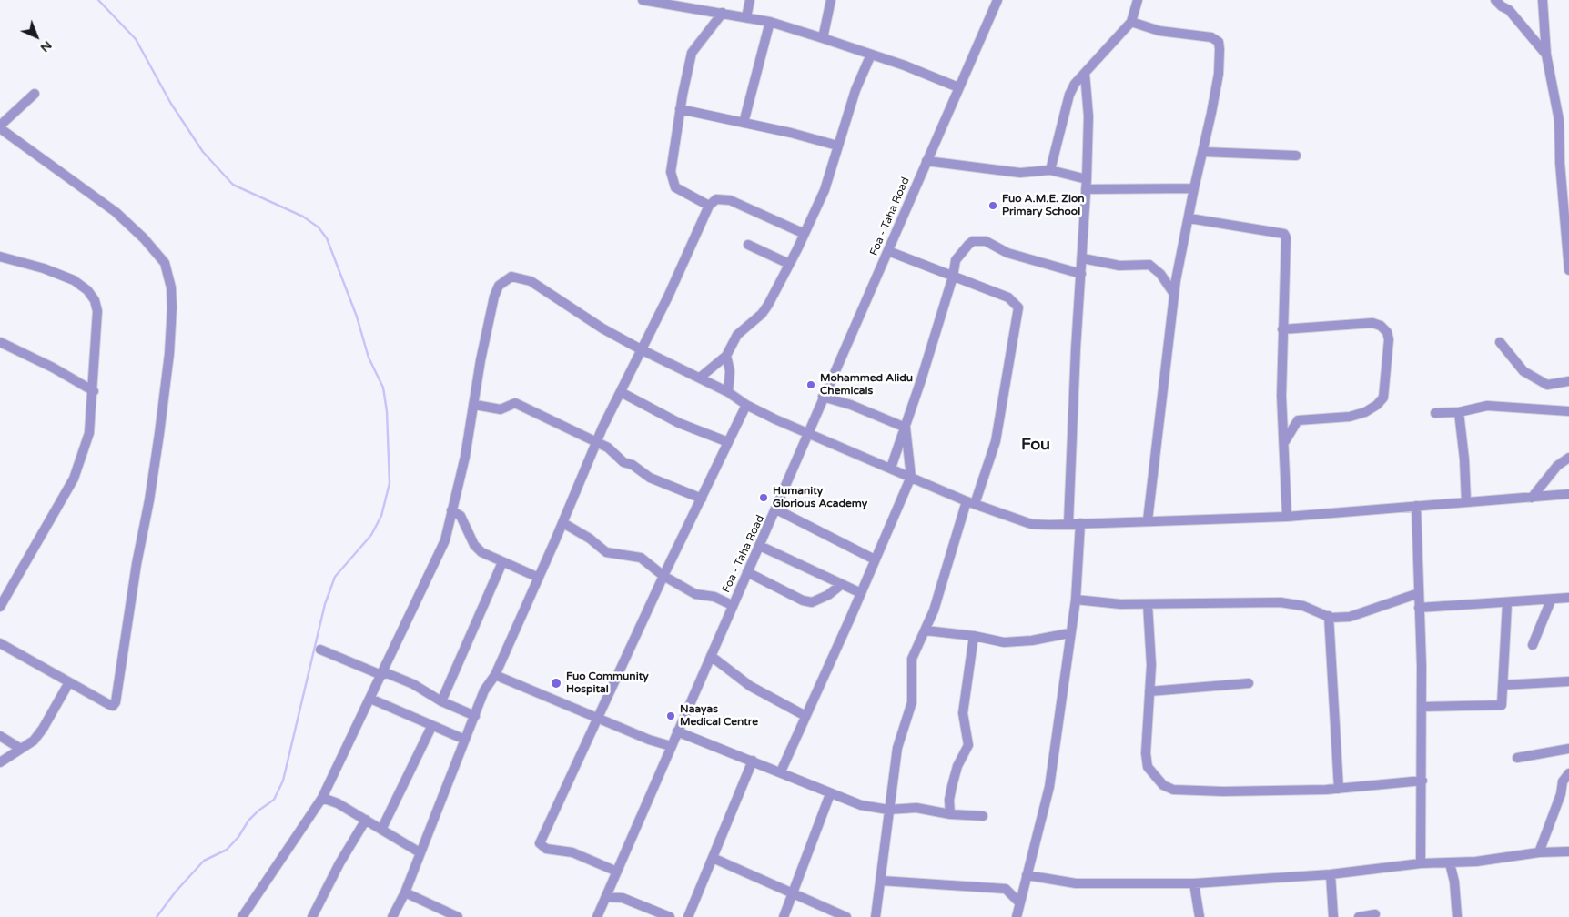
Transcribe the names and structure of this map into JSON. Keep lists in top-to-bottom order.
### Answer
{
  "streets": {
    "street": ["Foa - Taha Road"]
  },
  "districts": ["Fou"],
  "places": [
    "Fuo A.M.E. Zion Primary School",
    "Mohammed Alidu Chemicals",
    "Humanity Glorious Academy",
    "Fuo Community Hospital",
    "Naayas Medical Centre"
  ],
  "north": "bottom right"
}
